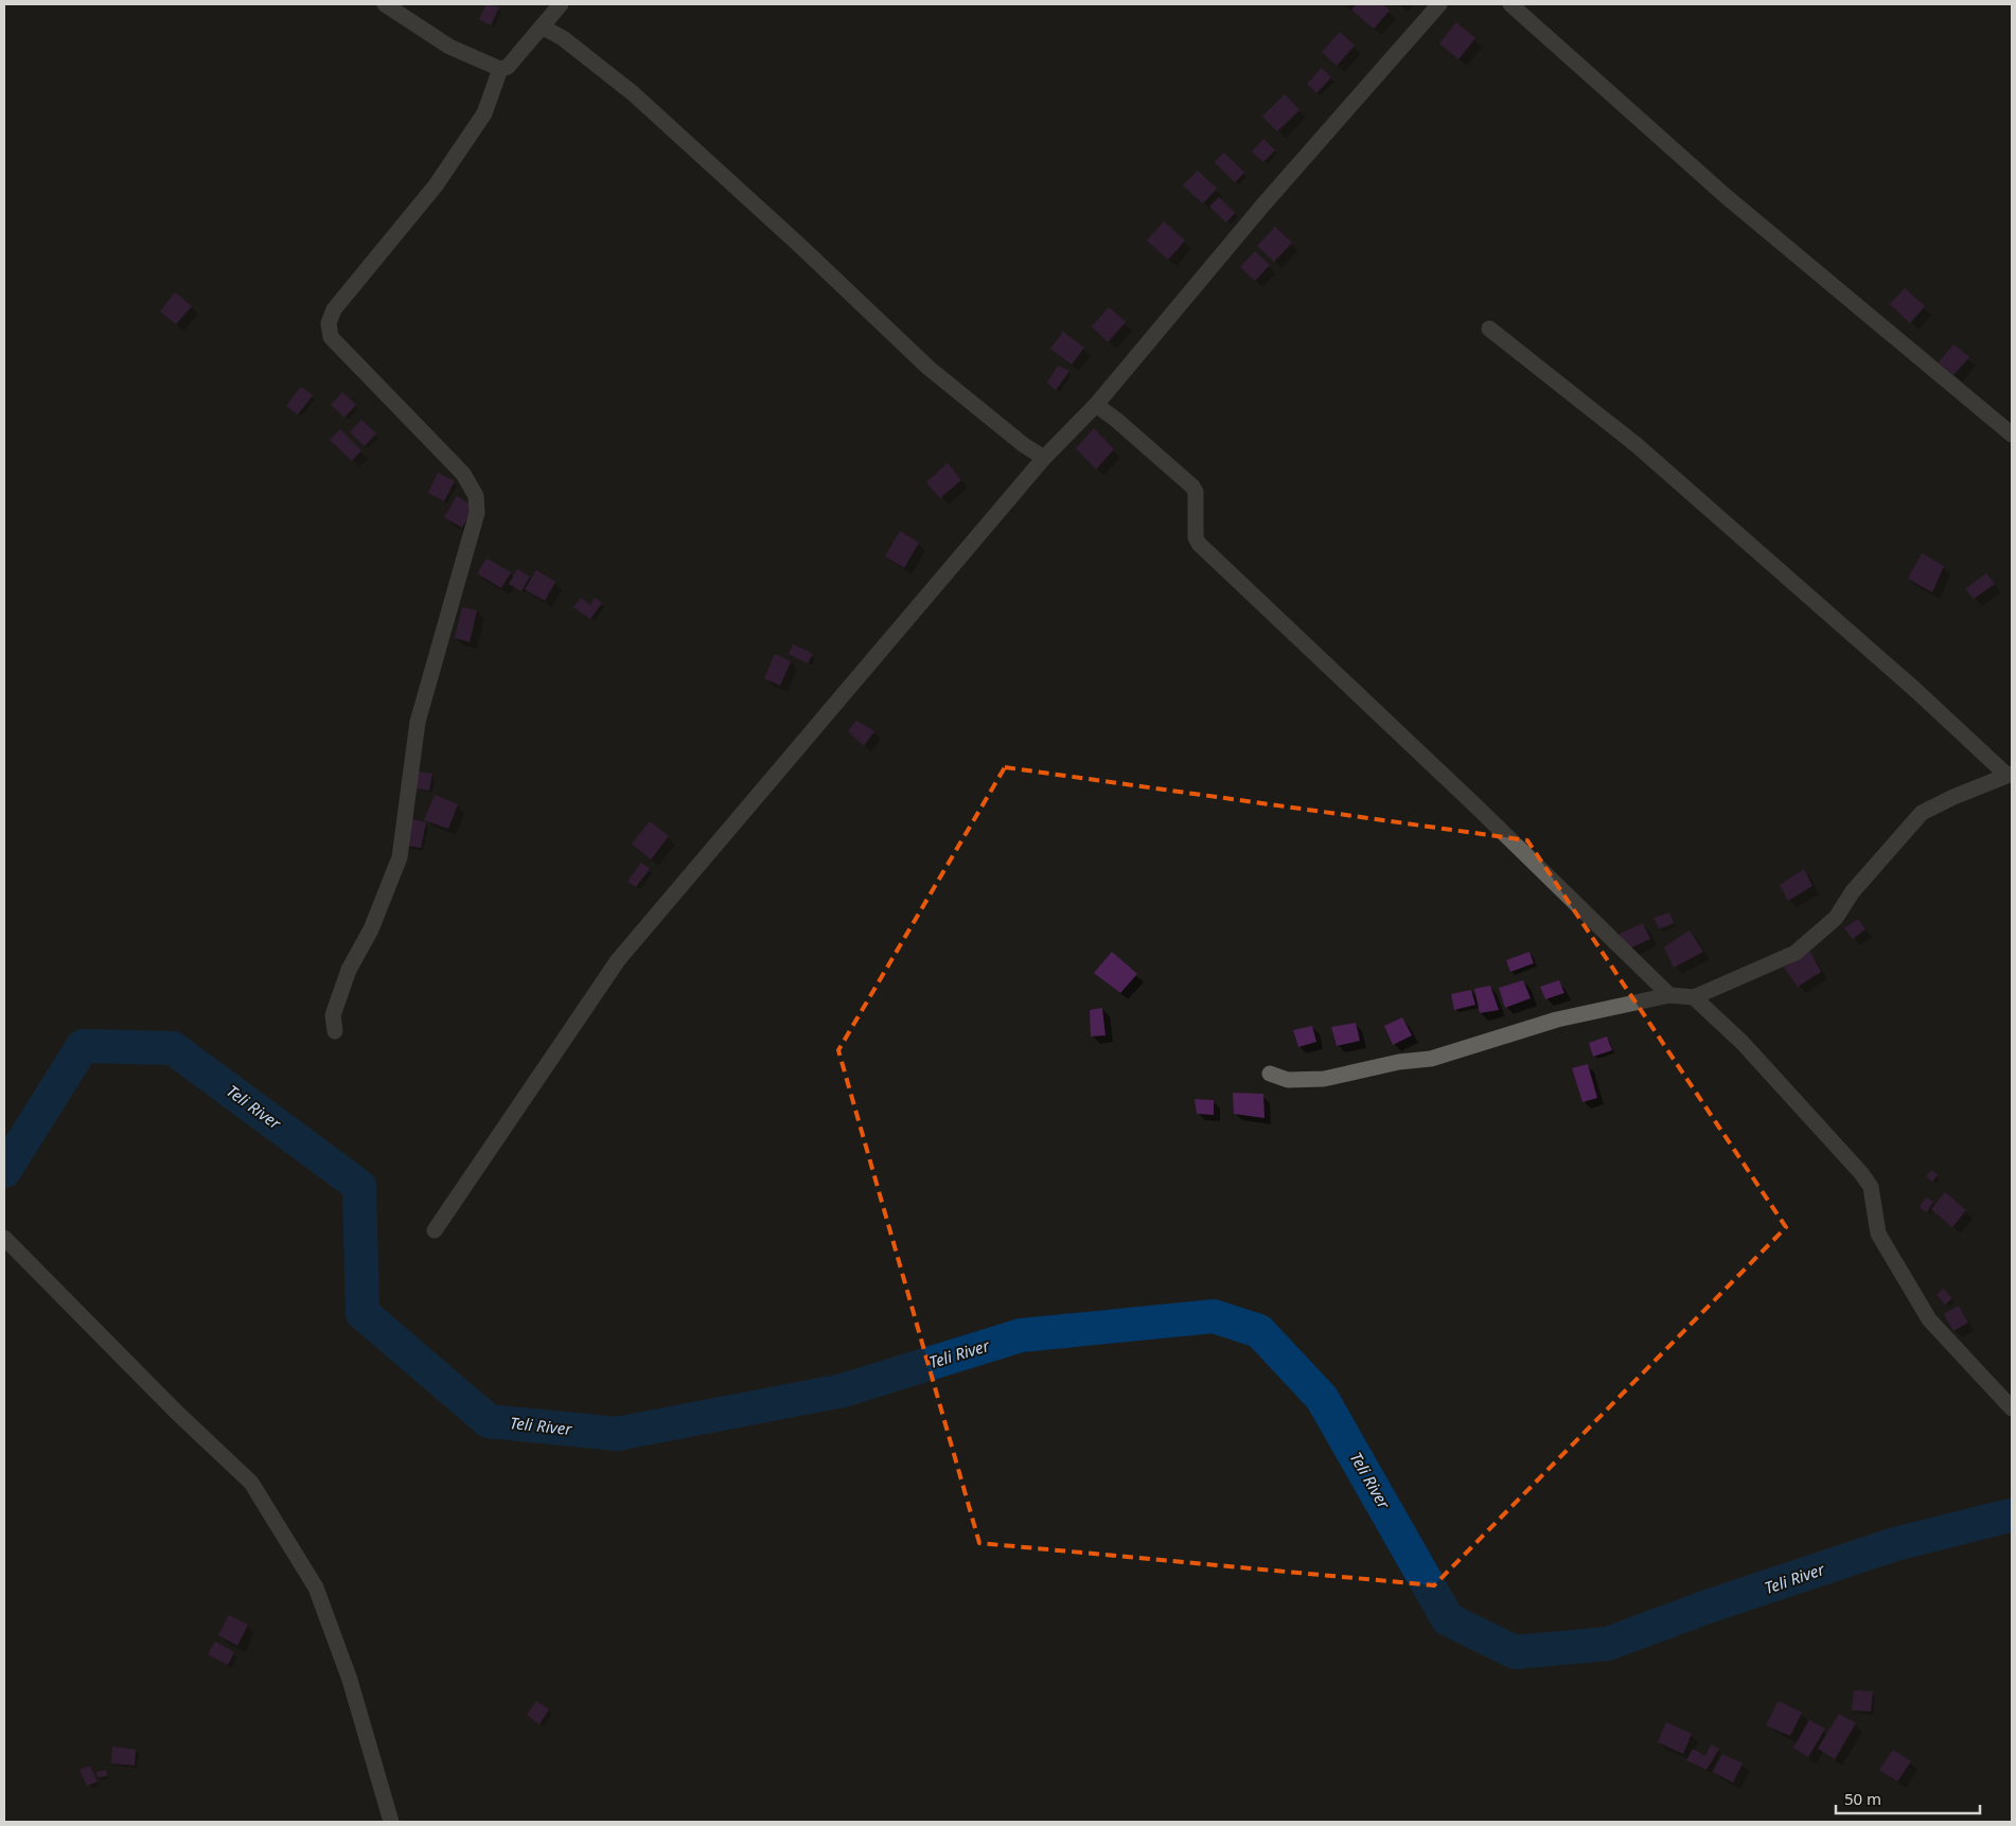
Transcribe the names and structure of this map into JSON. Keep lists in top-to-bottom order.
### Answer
{
  "water": ["Teli River"],
  "scale_bar": "50 m"
}
